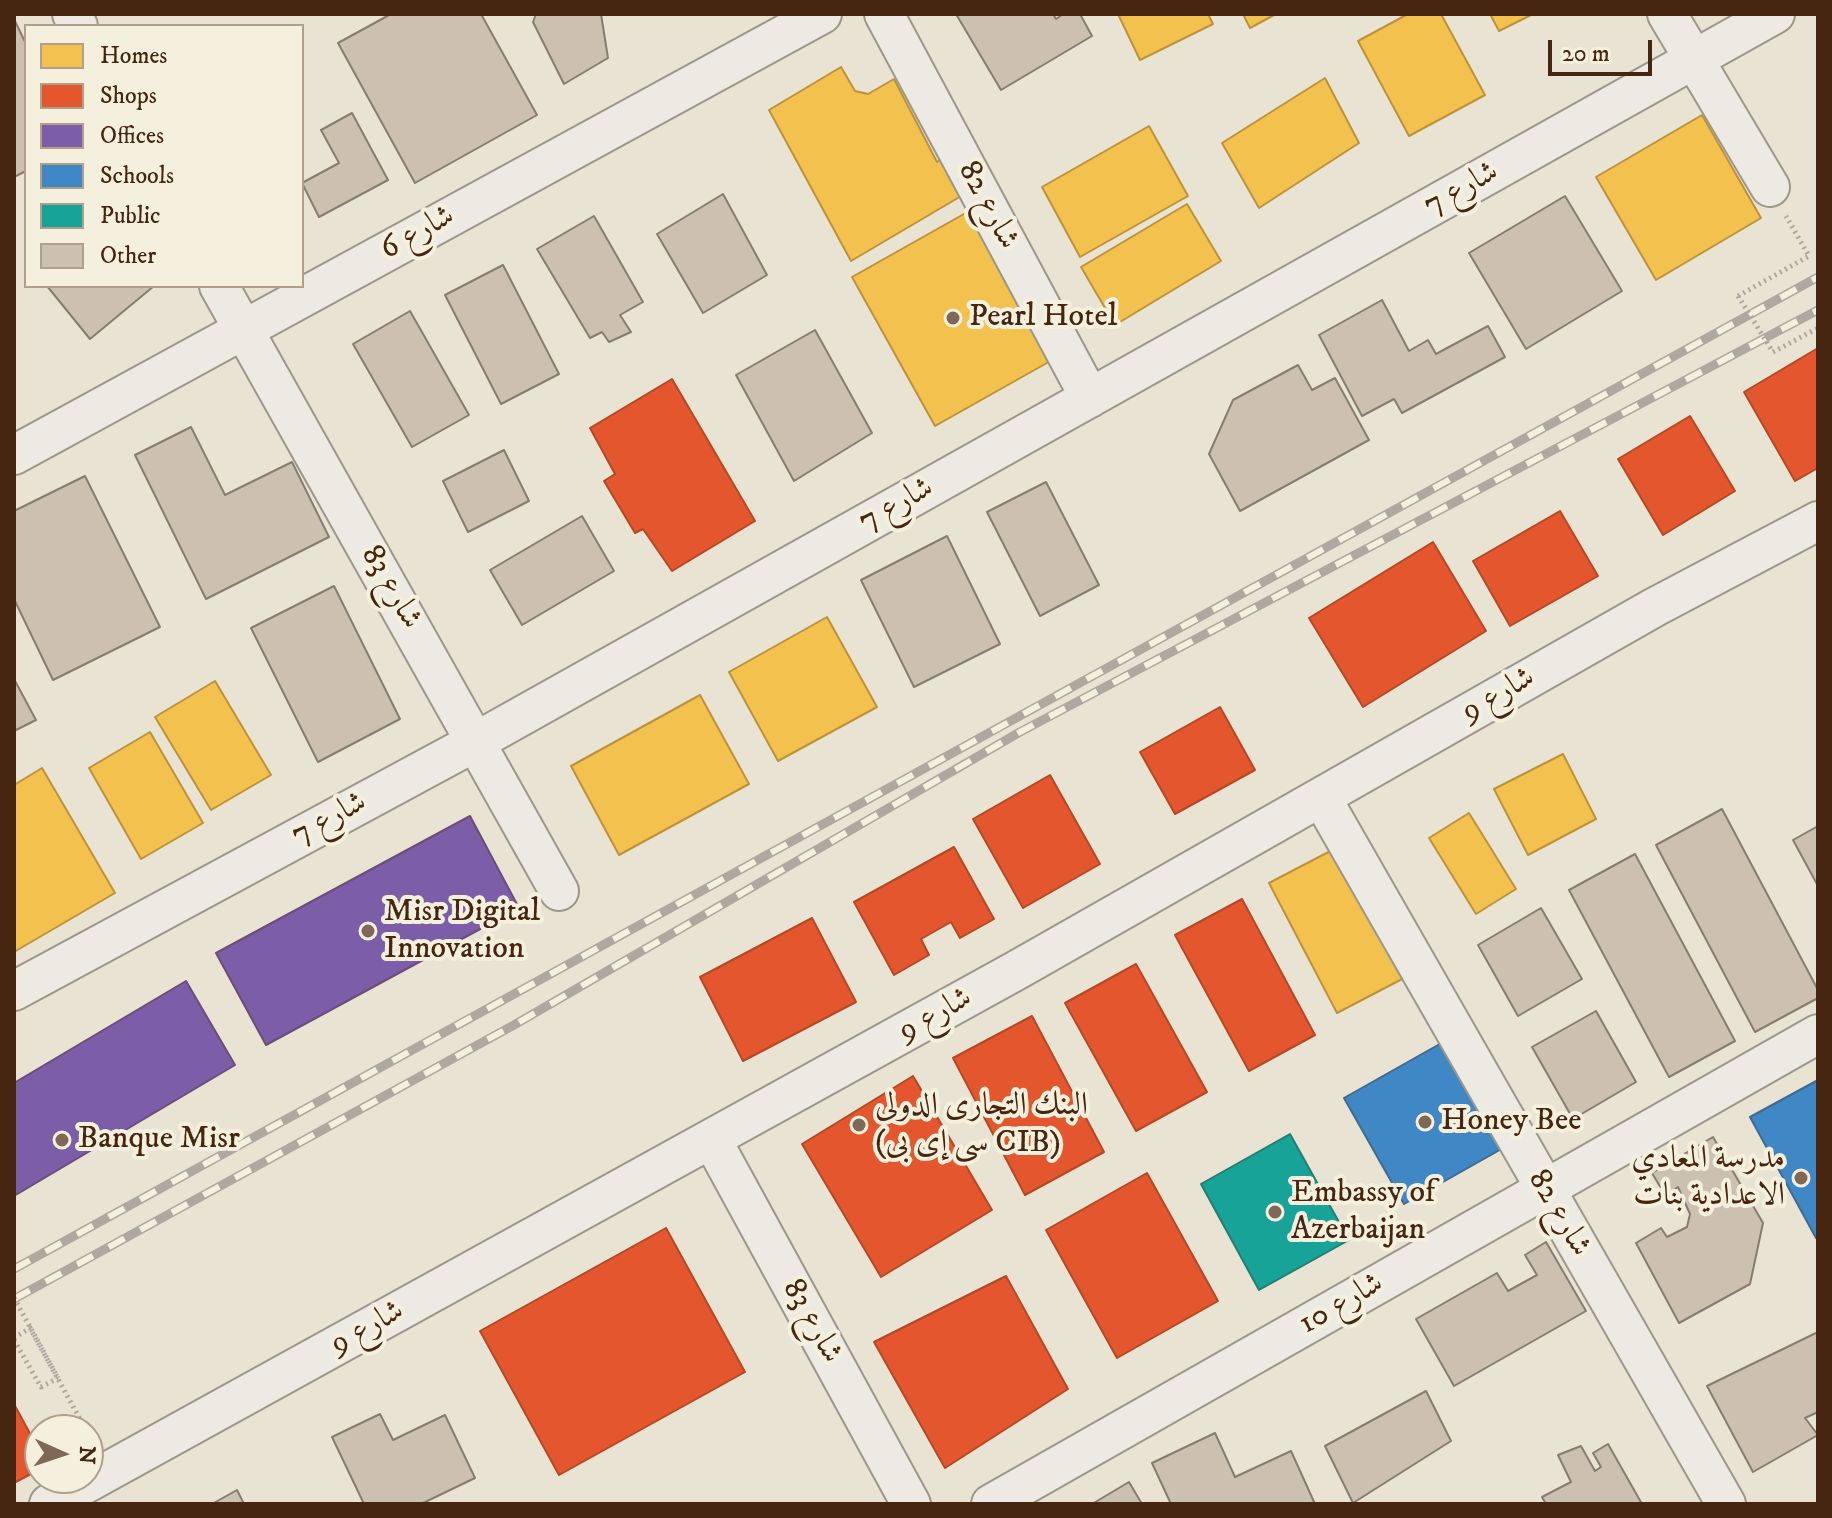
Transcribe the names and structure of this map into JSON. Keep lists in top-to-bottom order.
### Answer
{
  "streets": {
    "street": [
      "شارع 7",
      "شارع 82",
      "شارع 6",
      "شارع 83",
      "شارع 9",
      "شارع 10"
    ]
  },
  "crossings": [
    ["شارع 7", "شارع 82"],
    ["شارع 7", "شارع 83"],
    ["شارع 82", "شارع 9"],
    ["شارع 82", "شارع 10"],
    ["شارع 6", "شارع 83"],
    ["شارع 83", "شارع 9"]
  ],
  "places": [
    "Pearl Hotel",
    "Misr Digital Innovation",
    "Honey Bee",
    "البنك التجارى الدولى (سى إى بى CIB)",
    "Banque Misr",
    "مدرسة المعادي الاعدادية بنات",
    "Embassy of Azerbaijan"
  ],
  "legend": [
    "Homes",
    "Shops",
    "Offices",
    "Schools",
    "Public",
    "Other"
  ],
  "scale_bar": "20 m",
  "north": "right"
}
